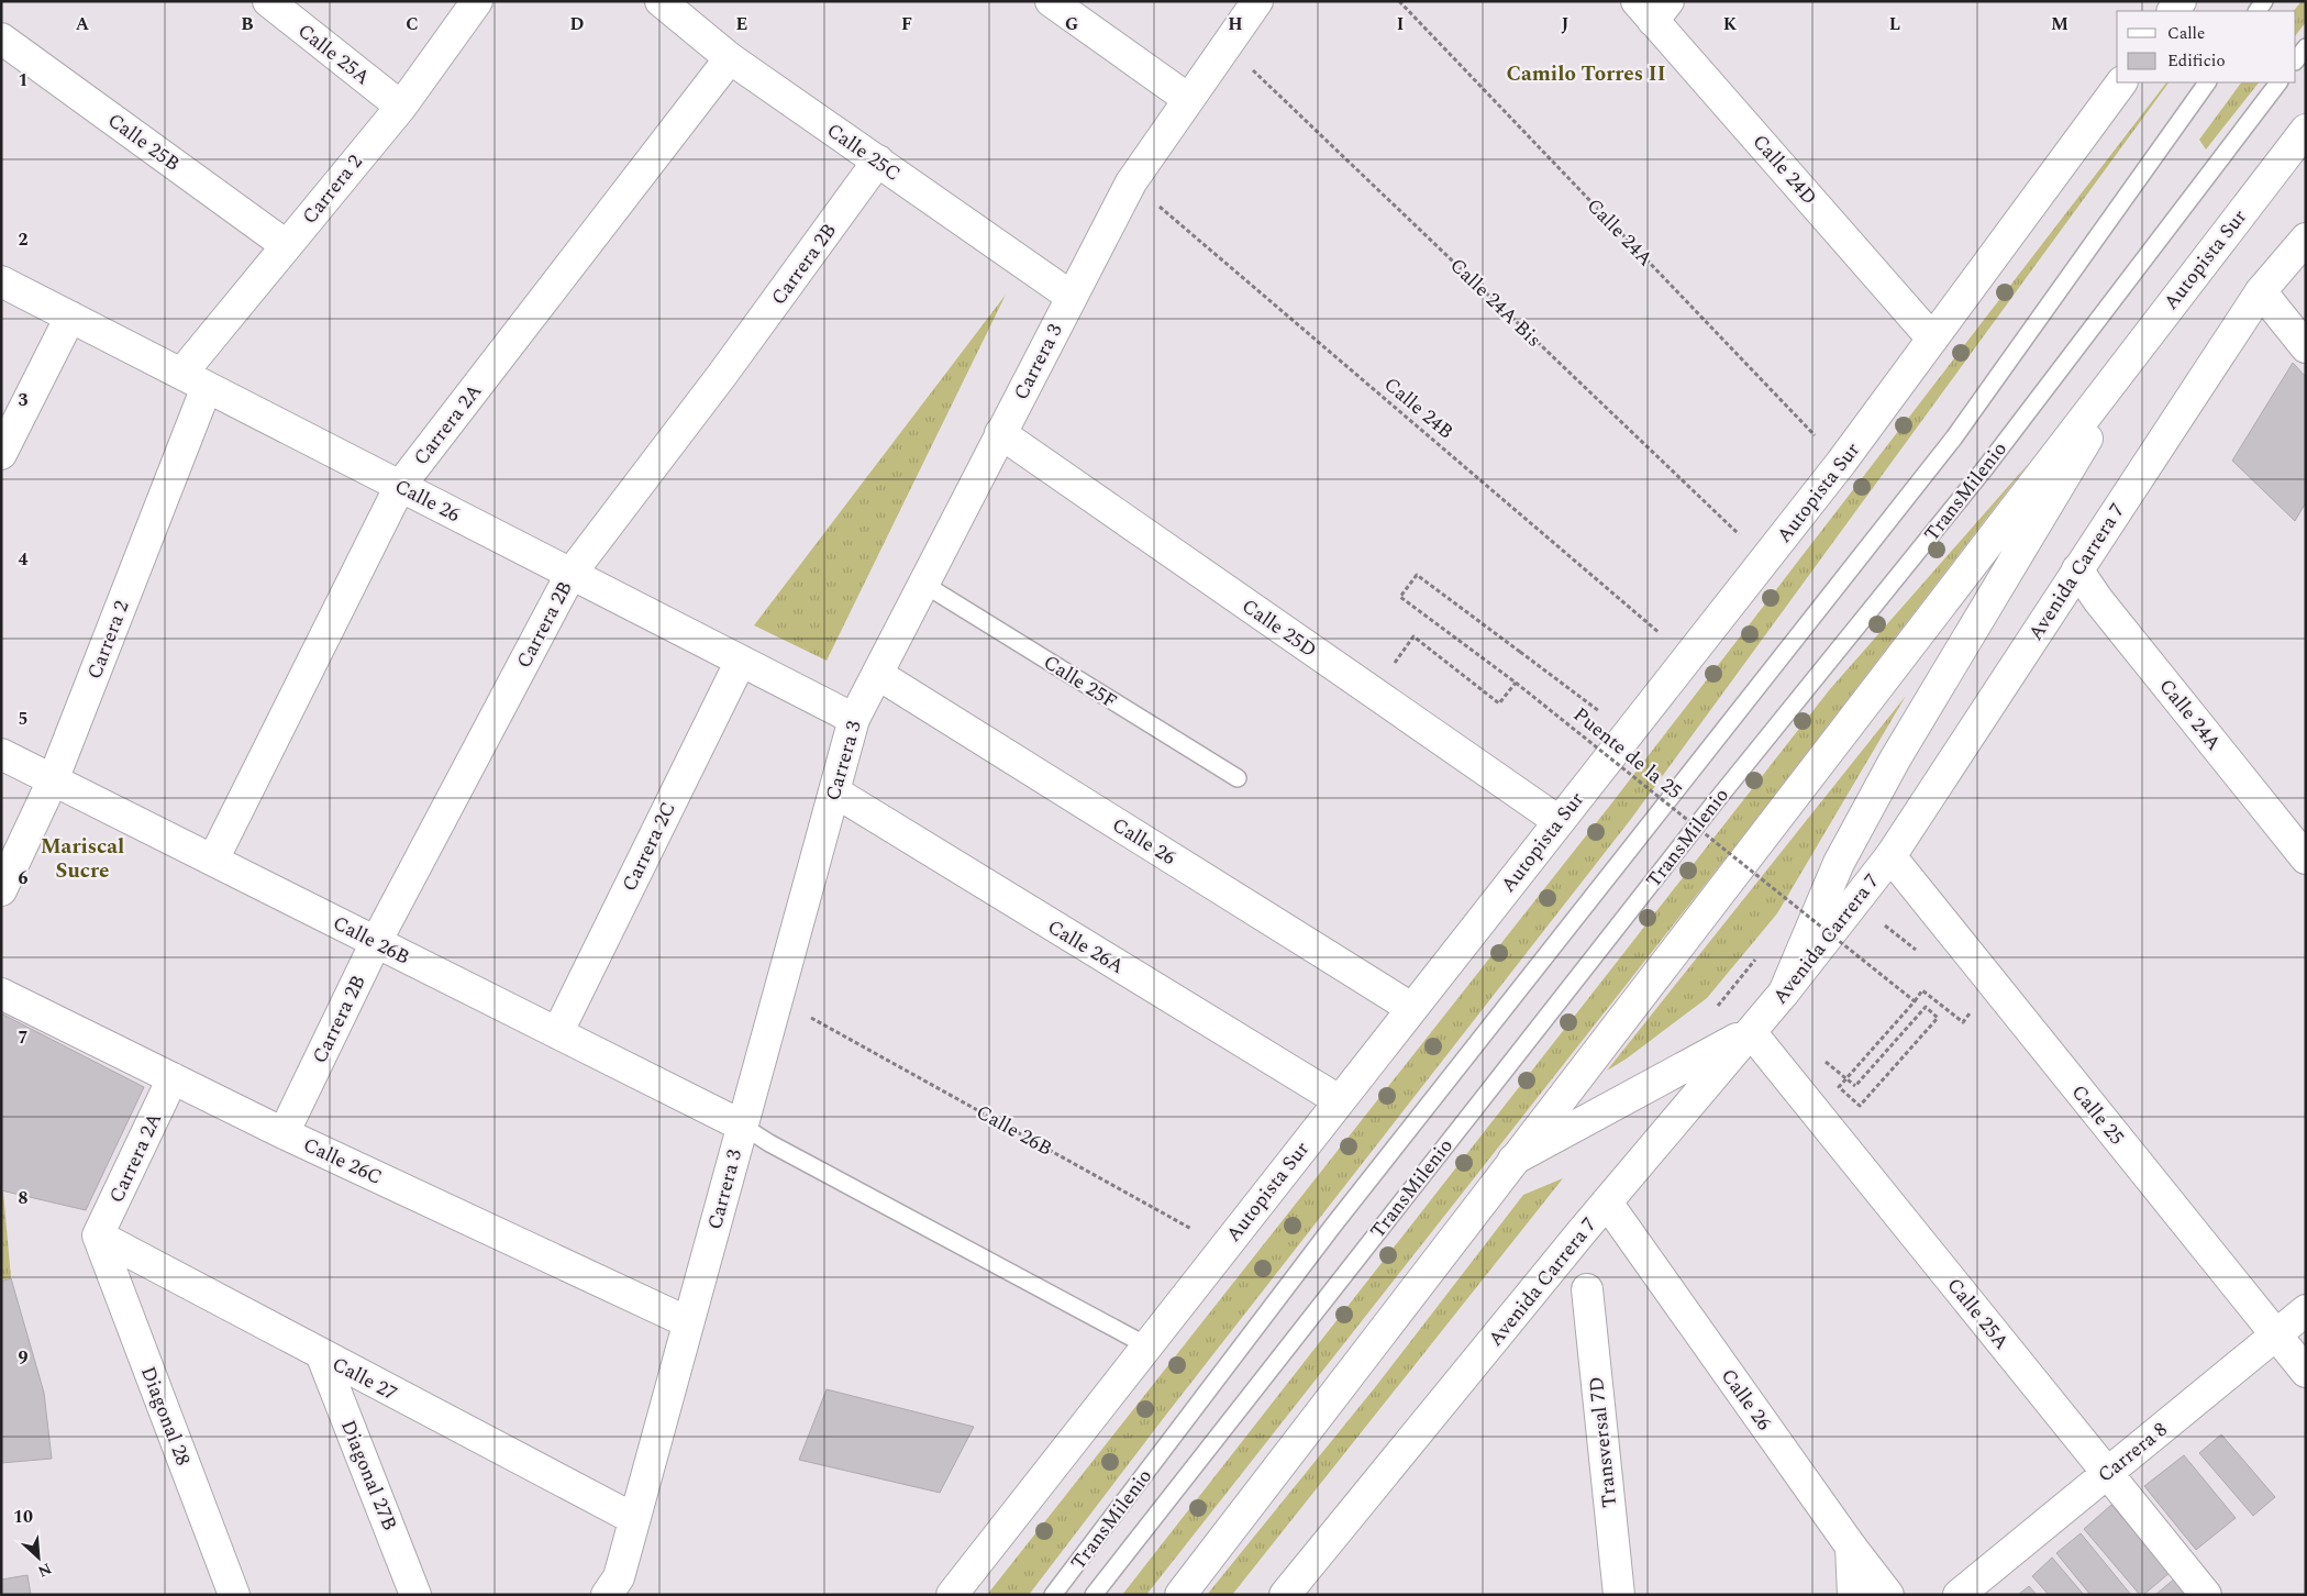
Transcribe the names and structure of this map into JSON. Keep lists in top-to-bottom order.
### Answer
{
  "streets": {
    "main road": [
      "Calle 25A",
      "Calle 25B",
      "Calle 25C",
      "Calle 24D",
      "Carrera 2",
      "Calle 24A",
      "Autopista Sur",
      "Carrera 2B",
      "Carrera 3",
      "Carrera 2A",
      "Calle 26",
      "Avenida Carrera 7",
      "Calle 25D",
      "Carrera 2C",
      "Calle 26B",
      "Calle 26A",
      "Calle 25",
      "Calle 26C",
      "Calle 27",
      "Diagonal 28",
      "Transversal 7D",
      "Carrera 8",
      "Diagonal 27B"
    ],
    "lane": ["TransMilenio", "Calle 25F"],
    "path": ["Calle 24A Bis", "Calle 24B", "Puente de la 25"]
  },
  "crossings": [
    ["Calle 25A", "Carrera 2"],
    ["Calle 25A", "Avenida Carrera 7"],
    ["Calle 25A", "Carrera 8"],
    ["Calle 25B", "Carrera 2"],
    ["Calle 25C", "Carrera 2B"],
    ["Calle 25C", "Carrera 3"],
    ["Calle 25C", "Carrera 2A"],
    ["Calle 24D", "Autopista Sur"],
    ["Carrera 2", "Calle 26"],
    ["Carrera 2", "Calle 26B"],
    ["Calle 24A", "Autopista Sur"],
    ["Calle 24A", "Avenida Carrera 7"],
    ["Autopista Sur", "Calle 24A Bis"],
    ["Autopista Sur", "Calle 24B"],
    ["Autopista Sur", "Calle 26"],
    ["Autopista Sur", "Calle 25D"],
    ["Autopista Sur", "Puente de la 25"],
    ["Autopista Sur", "Calle 26B"],
    ["Autopista Sur", "Calle 26A"],
    ["Carrera 2B", "Calle 26"],
    ["Carrera 2B", "Calle 26B"],
    ["Carrera 2B", "Calle 26C"],
    ["Calle 24A Bis", "Carrera 3"],
    ["Carrera 3", "Calle 24B"],
    ["Carrera 3", "Calle 26"],
    ["Carrera 3", "Calle 25D"],
    ["Carrera 3", "Calle 25F"],
    ["Carrera 3", "Calle 26B"],
    ["Carrera 3", "Calle 26A"],
    ["Carrera 3", "Calle 26C"],
    ["Carrera 3", "Calle 27"],
    ["Carrera 2A", "Calle 26"],
    ["Carrera 2A", "Calle 26B"],
    ["Carrera 2A", "Calle 26C"],
    ["Carrera 2A", "Calle 27"],
    ["Carrera 2A", "Diagonal 28"],
    ["Calle 26", "Avenida Carrera 7"],
    ["Calle 26", "Carrera 2C"],
    ["Avenida Carrera 7", "Calle 25"],
    ["Carrera 2C", "Calle 26B"],
    ["Calle 25", "Carrera 8"],
    ["Calle 27", "Diagonal 28"],
    ["Calle 27", "Diagonal 27B"]
  ],
  "districts": ["Camilo Torres II", "Mariscal Sucre"],
  "legend": ["Calle", "Edificio"],
  "north": "bottom right",
  "grid": {
    "columns": [
      "A",
      "B",
      "C",
      "D",
      "E",
      "F",
      "G",
      "H",
      "I",
      "J",
      "K",
      "L",
      "M"
    ],
    "rows": [
      "1",
      "2",
      "3",
      "4",
      "5",
      "6",
      "7",
      "8",
      "9",
      "10"
    ]
  }
}
